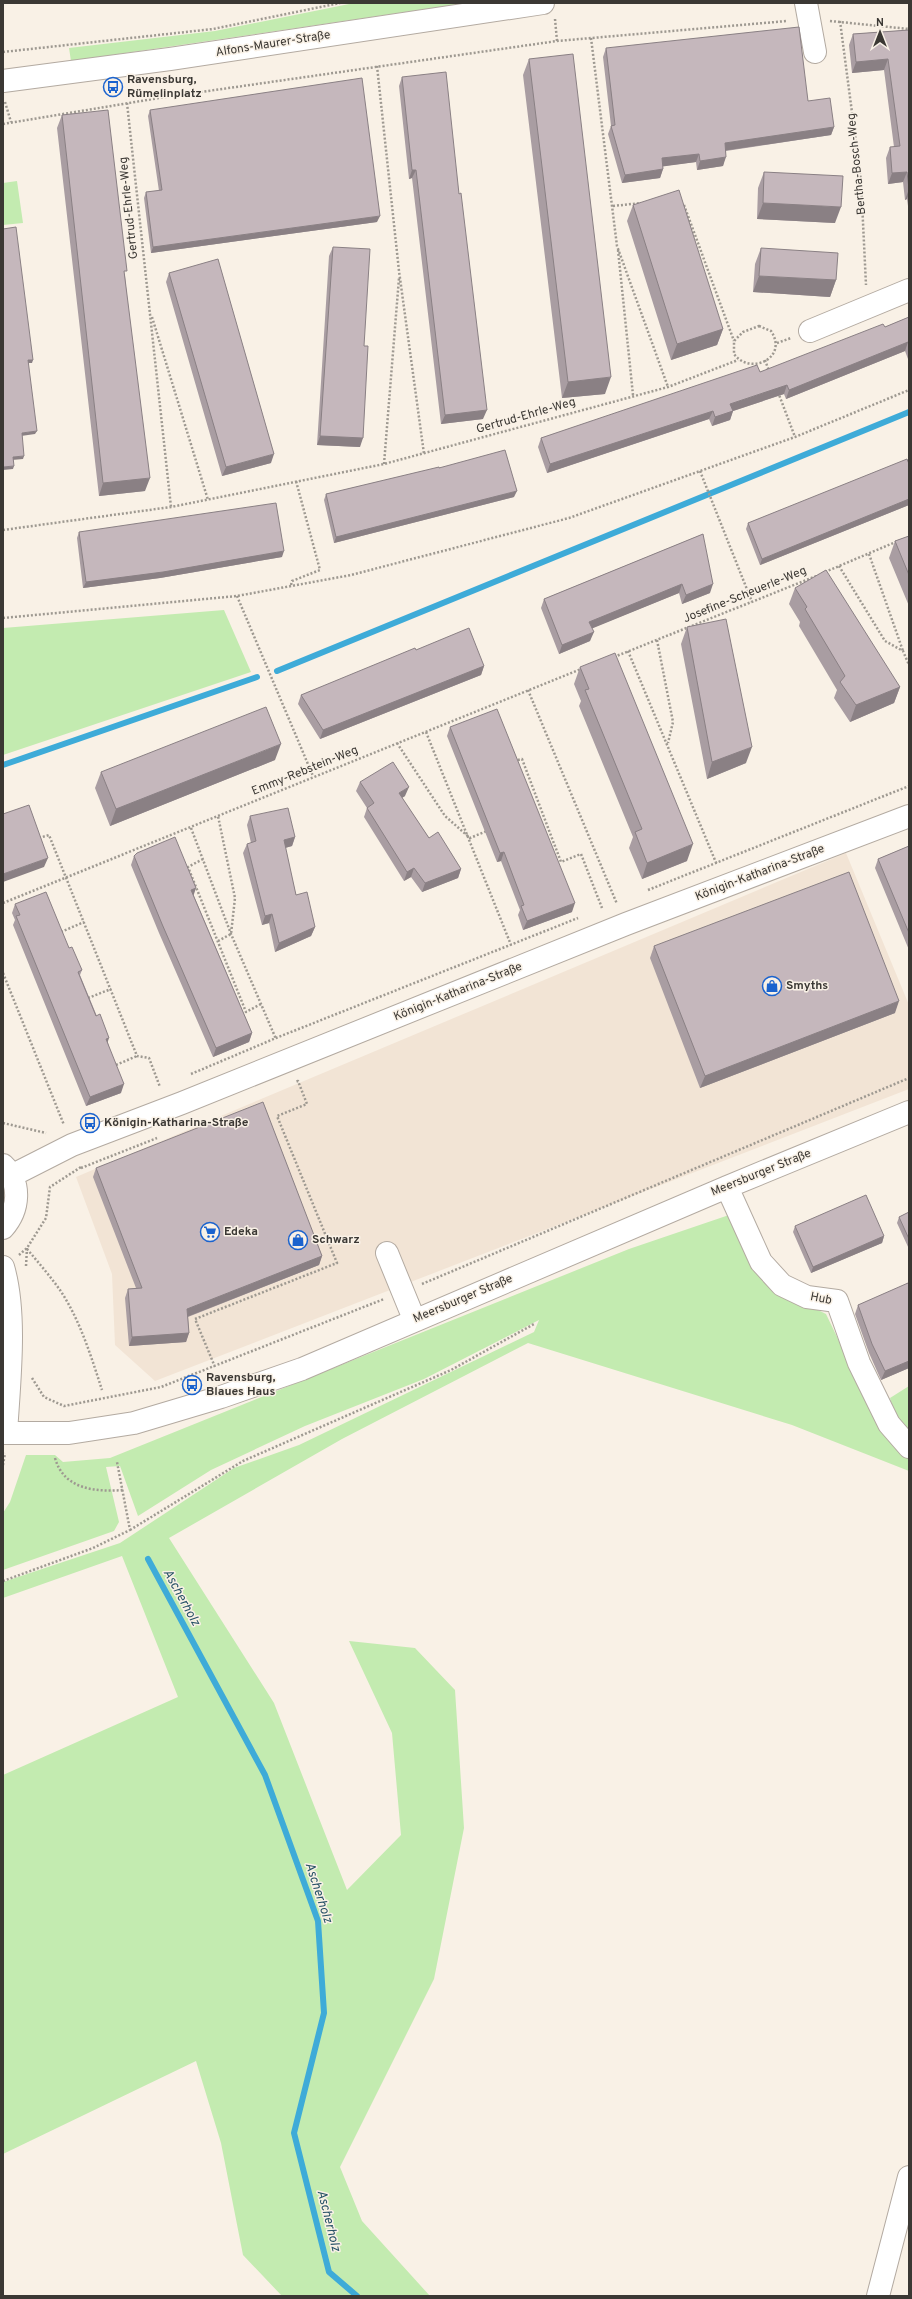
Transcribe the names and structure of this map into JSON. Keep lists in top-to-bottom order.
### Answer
{
  "streets": {
    "street": [
      "Alfons-Maurer-Straße",
      "Königin-Katharina-Straße",
      "Meersburger Straße",
      "Hub"
    ],
    "path": [
      "Bertha-Bosch-Weg",
      "Gertrud-Ehrle-Weg",
      "Josefine-Scheuerle-Weg",
      "Emmy-Rebstein-Weg"
    ]
  },
  "crossings": [
    ["Meersburger Straße", "Hub"]
  ],
  "water": ["Ascherholz"],
  "places": {
    "bus stop": ["Ravensburg, Rümelinplatz", "Königin-Katharina-Straße", "Ravensburg, Blaues Haus"],
    "shop": ["Smyths", "Schwarz"],
    "supermarket": ["Edeka"]
  },
  "north": "top"
}
